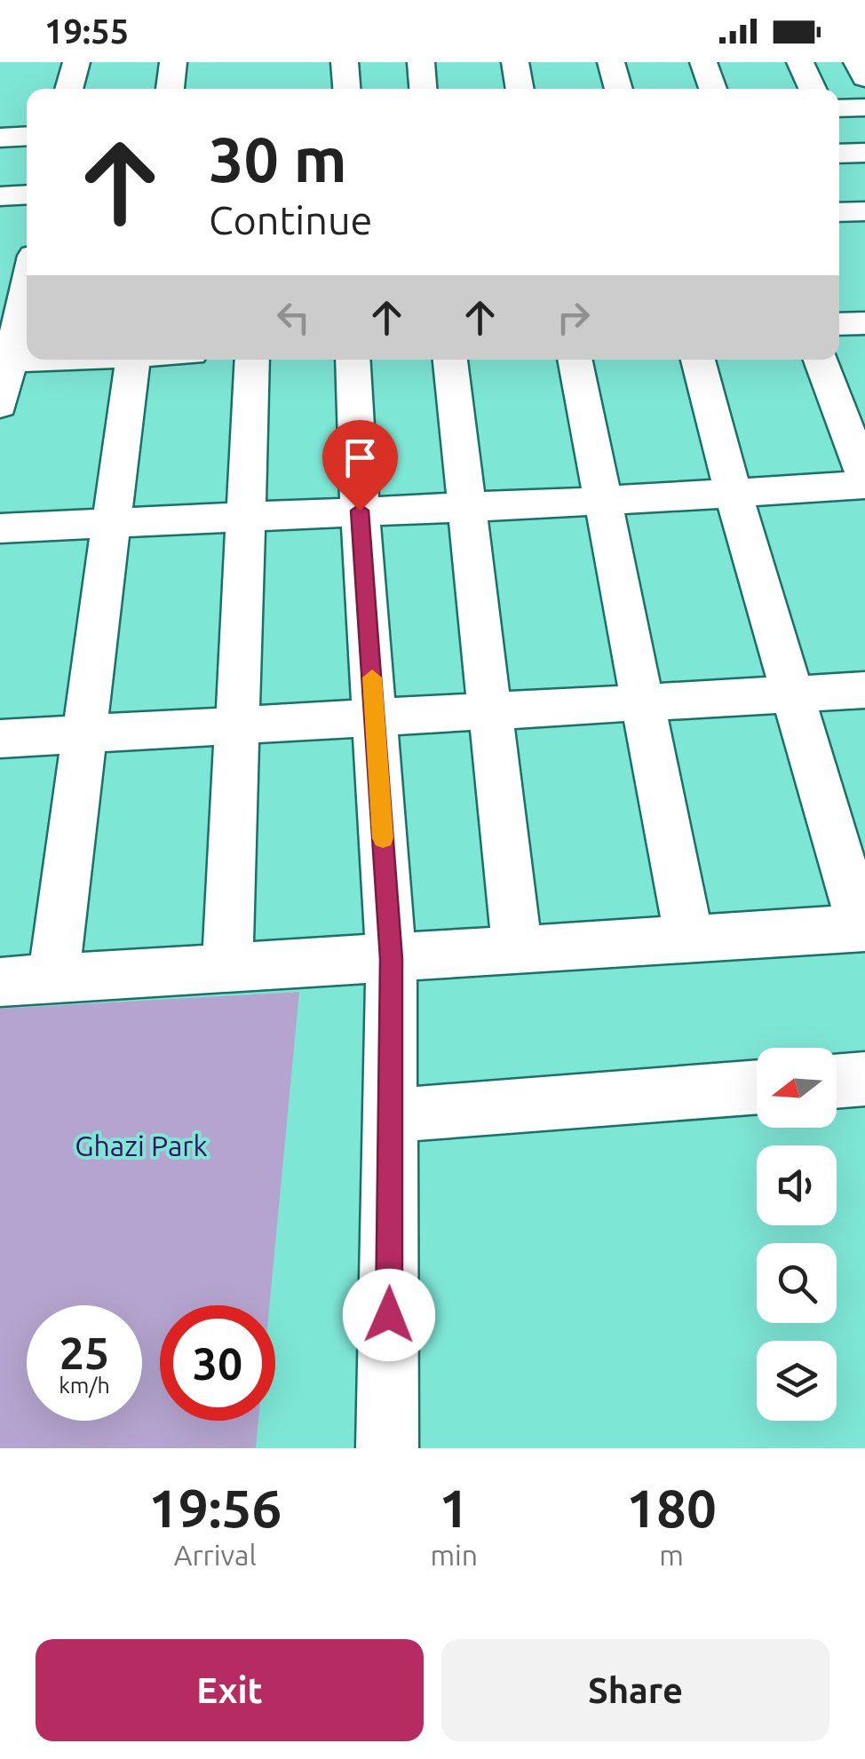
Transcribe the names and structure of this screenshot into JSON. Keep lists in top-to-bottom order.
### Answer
{
  "parks": ["Ghazi Park"],
  "north": "left",
  "page": {
    "status": "19:55",
    "turn": ["30 m", "Continue"],
    "speed": "25 km/h",
    "limit": "30",
    "eta": [
      "19:56",
      "Arrival",
      "1",
      "min",
      "180",
      "m"
    ],
    "buttons": ["Exit", "Share"]
  }
}
